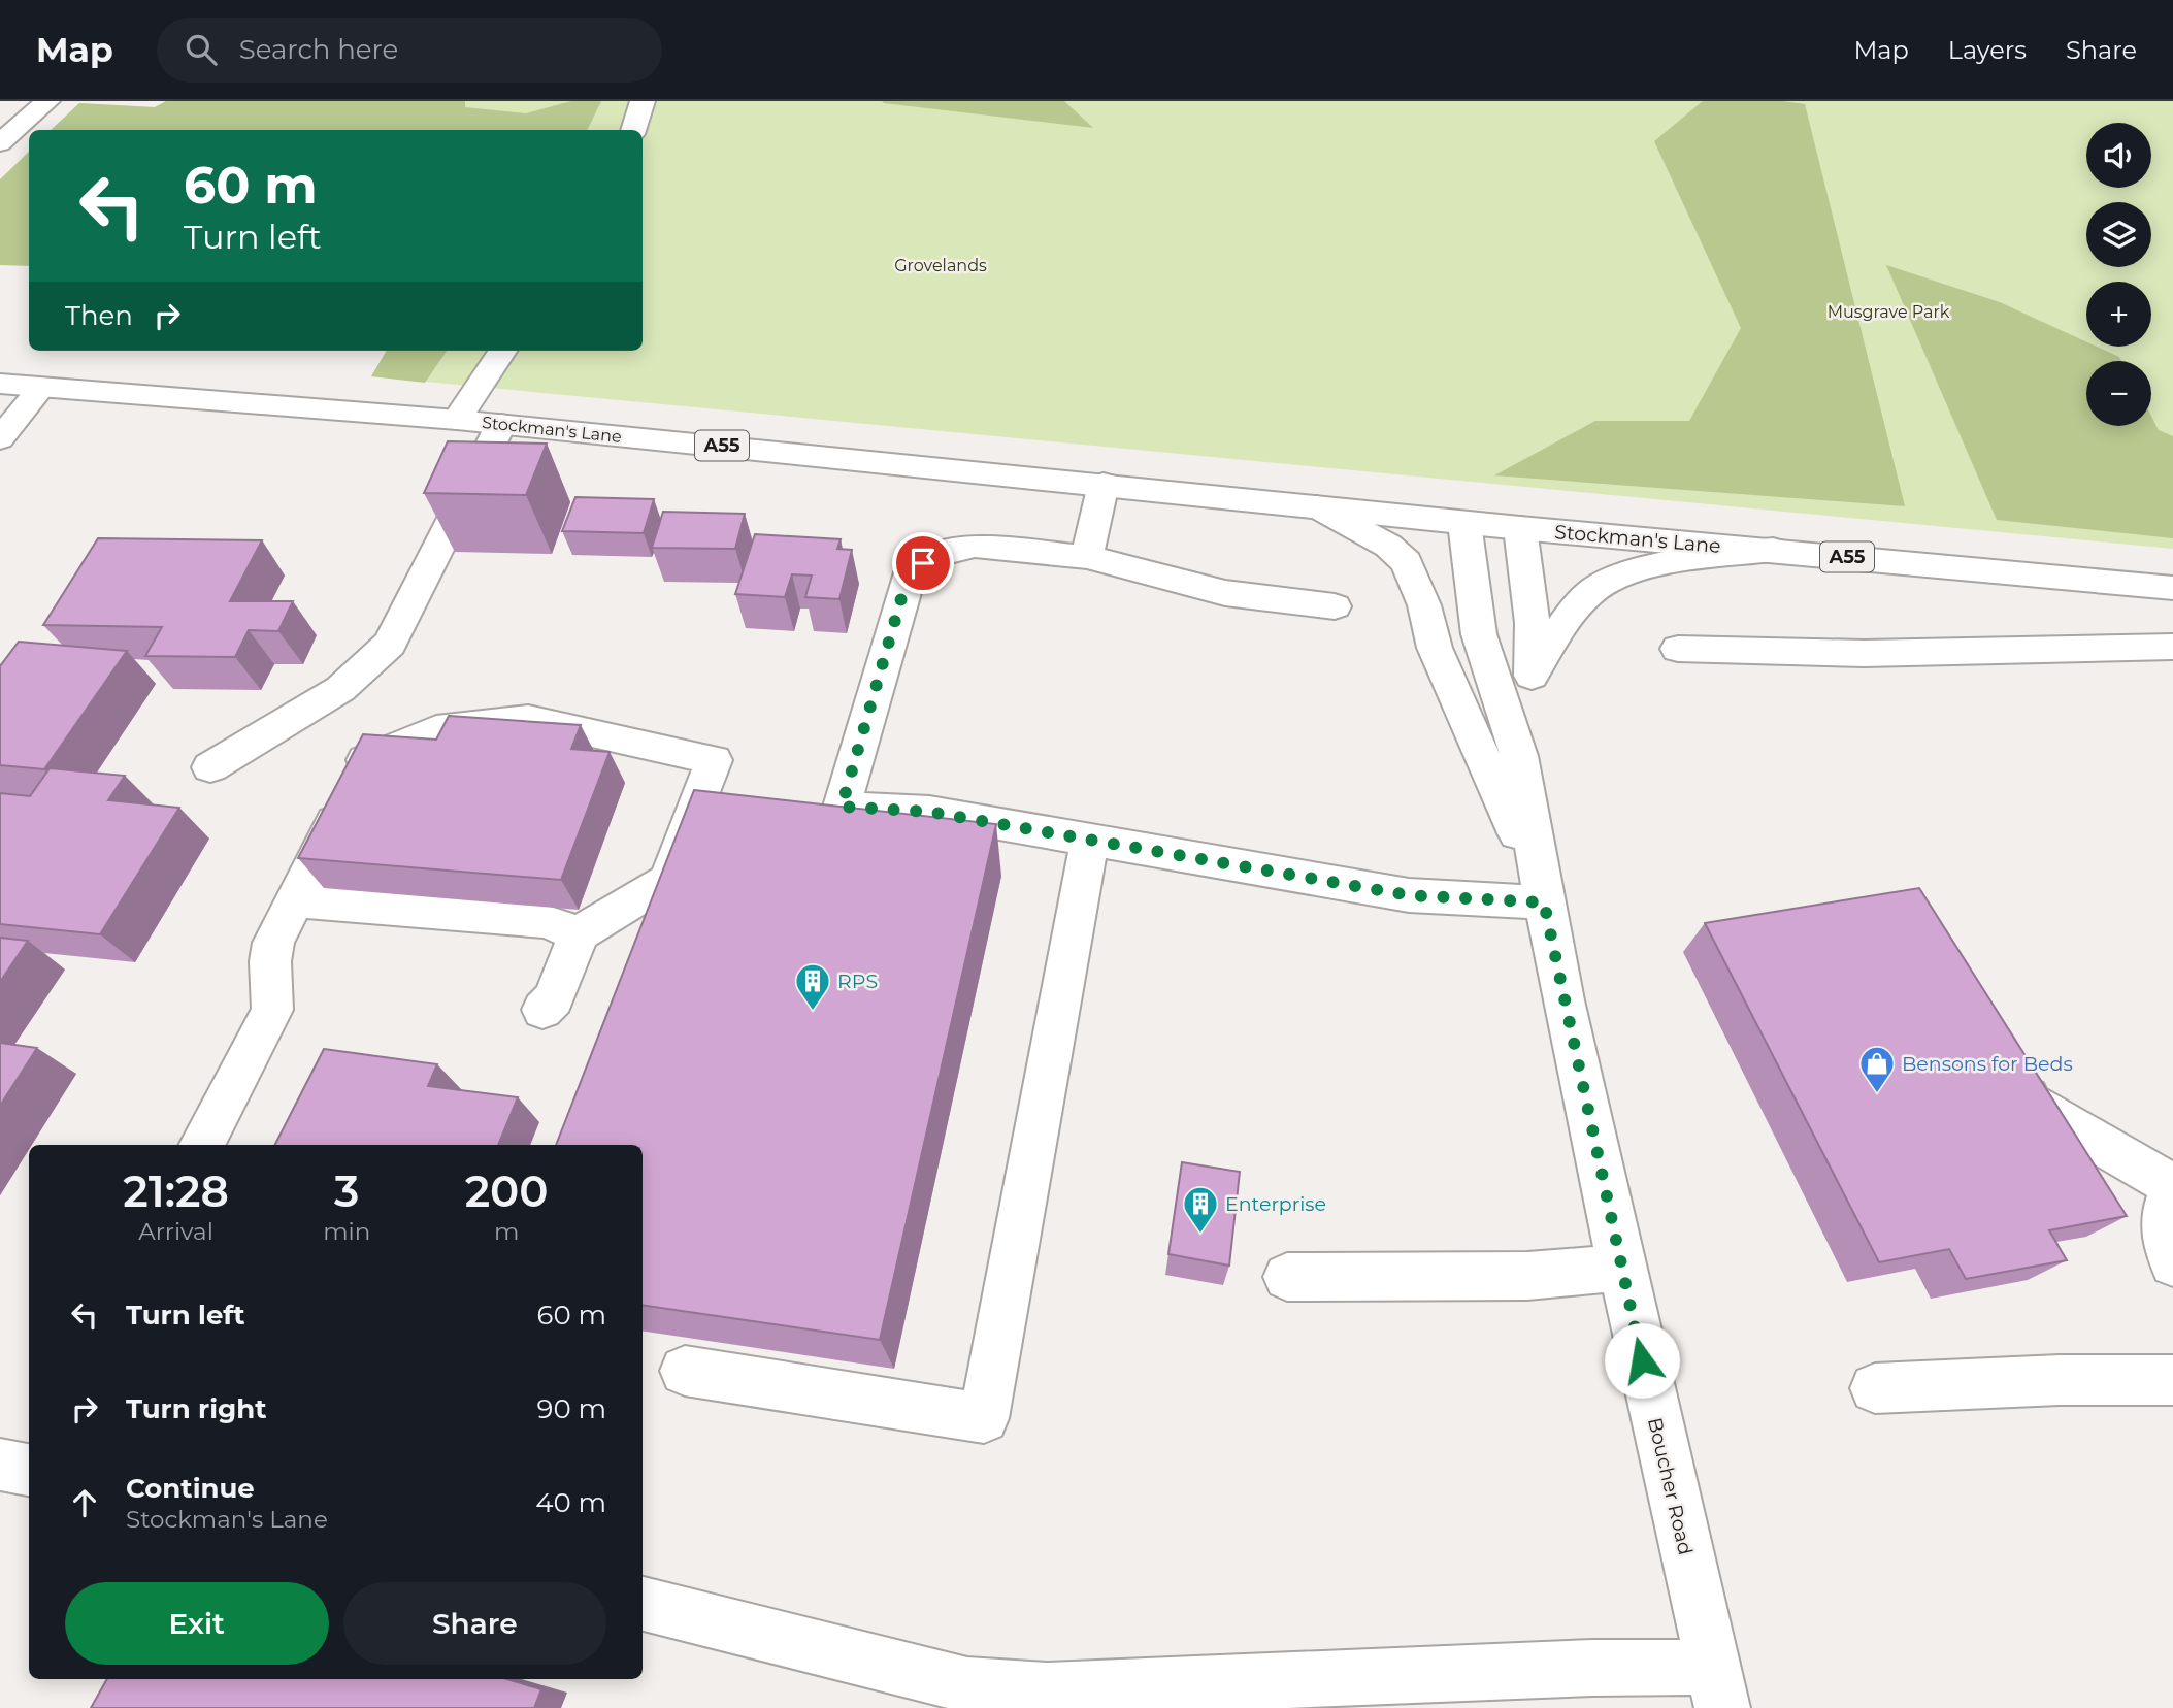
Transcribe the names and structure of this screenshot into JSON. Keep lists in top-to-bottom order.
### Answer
{
  "streets": {
    "main road": ["Stockman's Lane", "A55", "Boucher Road"]
  },
  "crossings": [
    ["Stockman's Lane", "Boucher Road"]
  ],
  "parks": ["Grovelands", "Musgrave Park"],
  "places": {
    "building": ["RPS", "Enterprise"],
    "shop": ["Bensons for Beds"]
  },
  "page": {
    "header": "Map",
    "search": "Search here",
    "nav": ["Map", "Layers", "Share"],
    "map_buttons": ["+", "−"],
    "turn": ["60 m", "Turn left"],
    "then": "Then",
    "eta": [
      "21:28",
      "Arrival",
      "3",
      "min",
      "200",
      "m"
    ],
    "list": [
      {
        "name": "Turn left",
        "value": "60 m"
      },
      {
        "name": "Turn right",
        "value": "90 m"
      },
      {
        "name": "Continue",
        "note": "Stockman's Lane",
        "value": "40 m"
      }
    ],
    "buttons": ["Exit", "Share"]
  }
}
